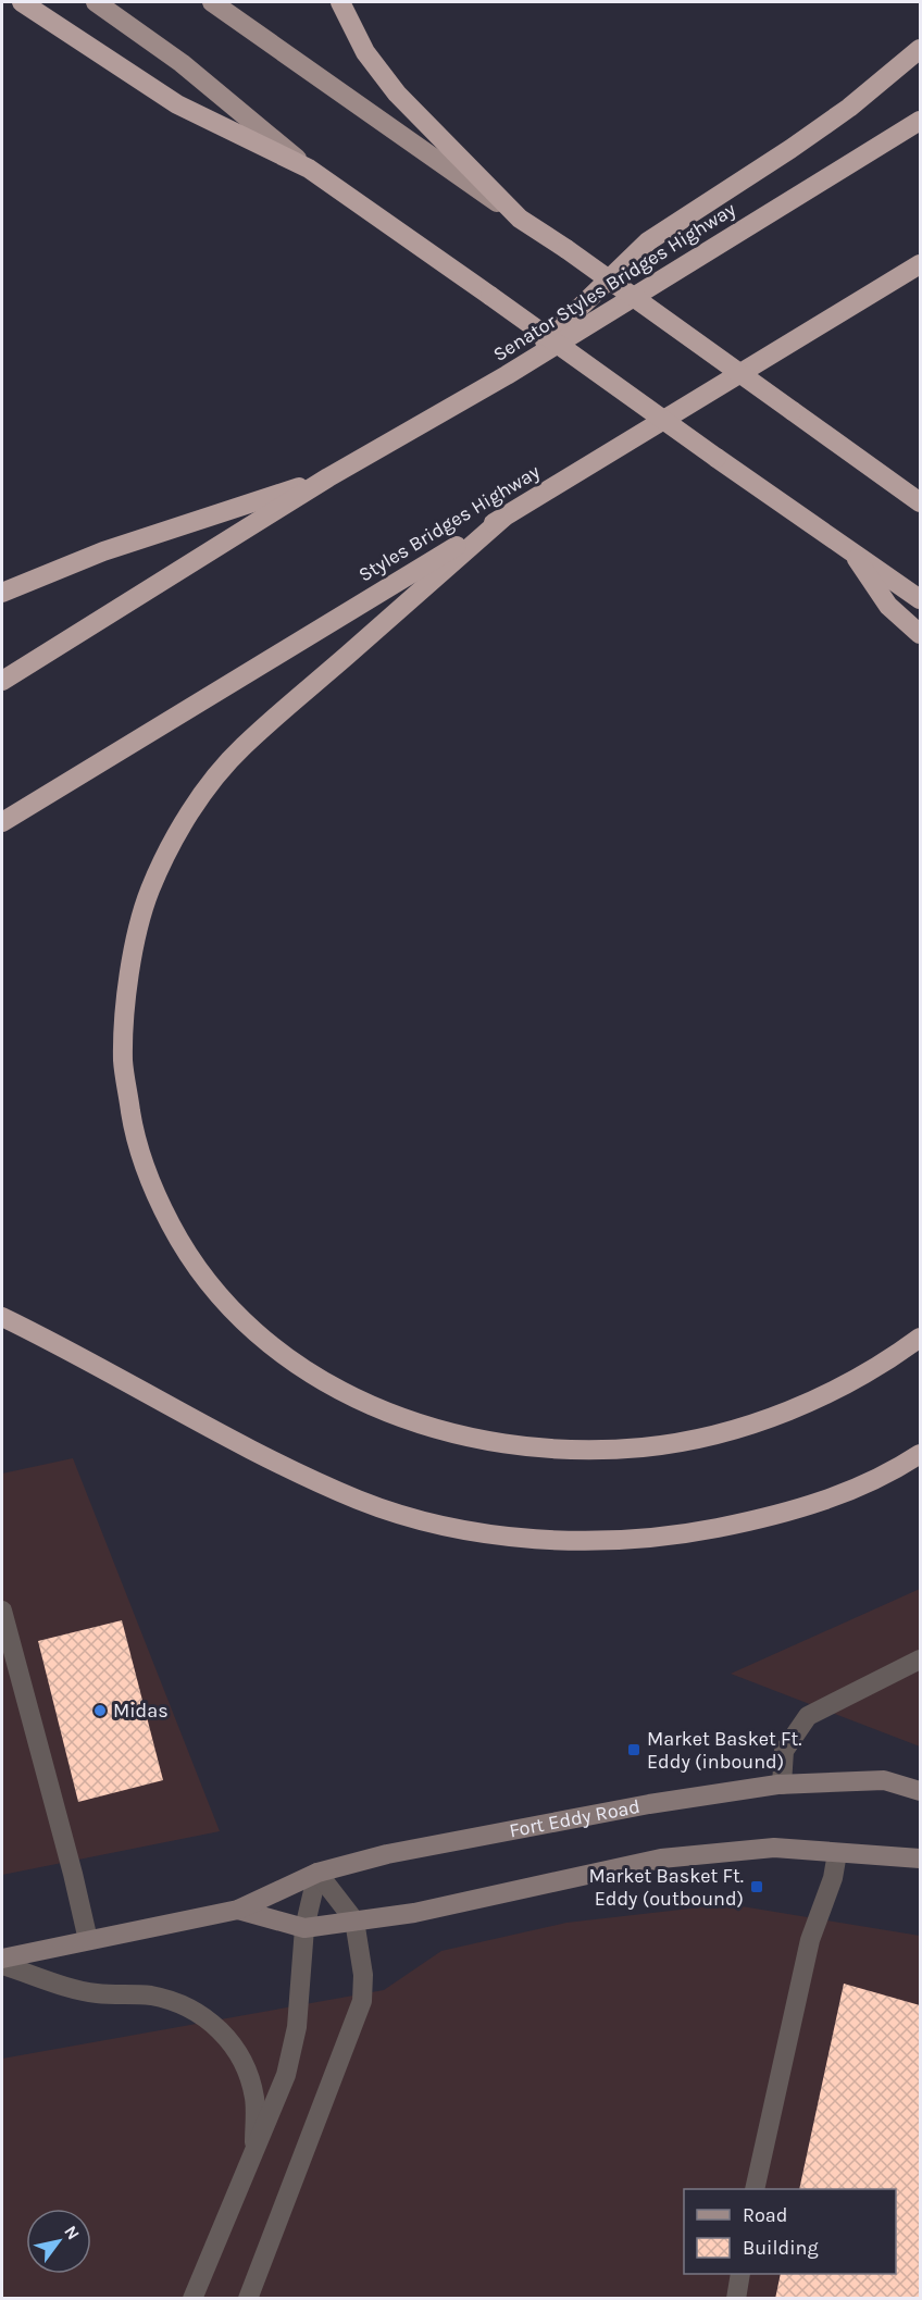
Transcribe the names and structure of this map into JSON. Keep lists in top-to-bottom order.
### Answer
{
  "streets": {
    "highway": ["Senator Styles Bridges Highway", "Styles Bridges Highway"],
    "street": ["Fort Eddy Road"]
  },
  "places": {
    "other": ["Midas"],
    "transit": ["Market Basket Ft. Eddy (inbound)", "Market Basket Ft. Eddy (outbound)"]
  },
  "legend": ["Road", "Building"],
  "north": "top right"
}
